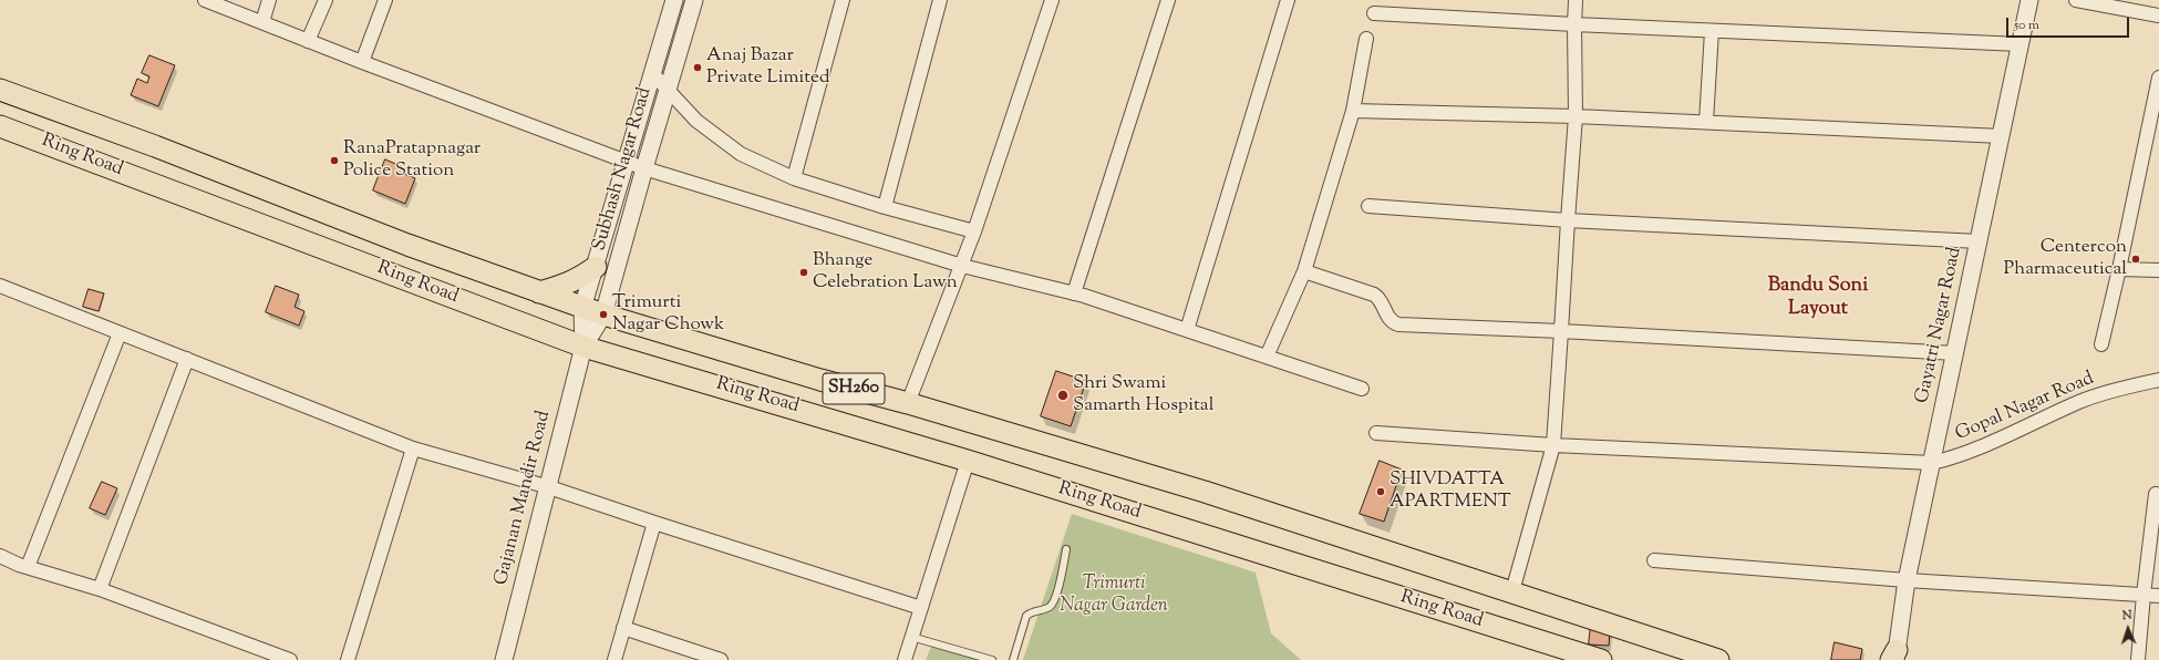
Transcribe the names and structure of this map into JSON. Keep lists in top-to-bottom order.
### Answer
{
  "streets": {
    "main road": ["Ring Road", "SH260"],
    "street": [
      "Subhash Nagar Road",
      "Gayatri Nagar Road",
      "Gopal Nagar Road",
      "Gajanan Mandir Road"
    ]
  },
  "crossings": [
    ["Ring Road", "Subhash Nagar Road"],
    ["Ring Road", "Gajanan Mandir Road"],
    ["Subhash Nagar Road", "SH260"],
    ["Subhash Nagar Road", "Gajanan Mandir Road"],
    ["Gayatri Nagar Road", "Gopal Nagar Road"]
  ],
  "districts": ["Bandu Soni Layout"],
  "parks": ["Trimurti Nagar Garden"],
  "places": [
    "Anaj Bazar Private Limited",
    "RanaPratapnagar Police Station",
    "Centercon Pharmaceutical",
    "Bhange Celebration Lawn",
    "Trimurti Nagar Chowk",
    "Shri Swami Samarth Hospital",
    "SHIVDATTA APARTMENT"
  ],
  "scale_bar": "50 m",
  "north": "top"
}
